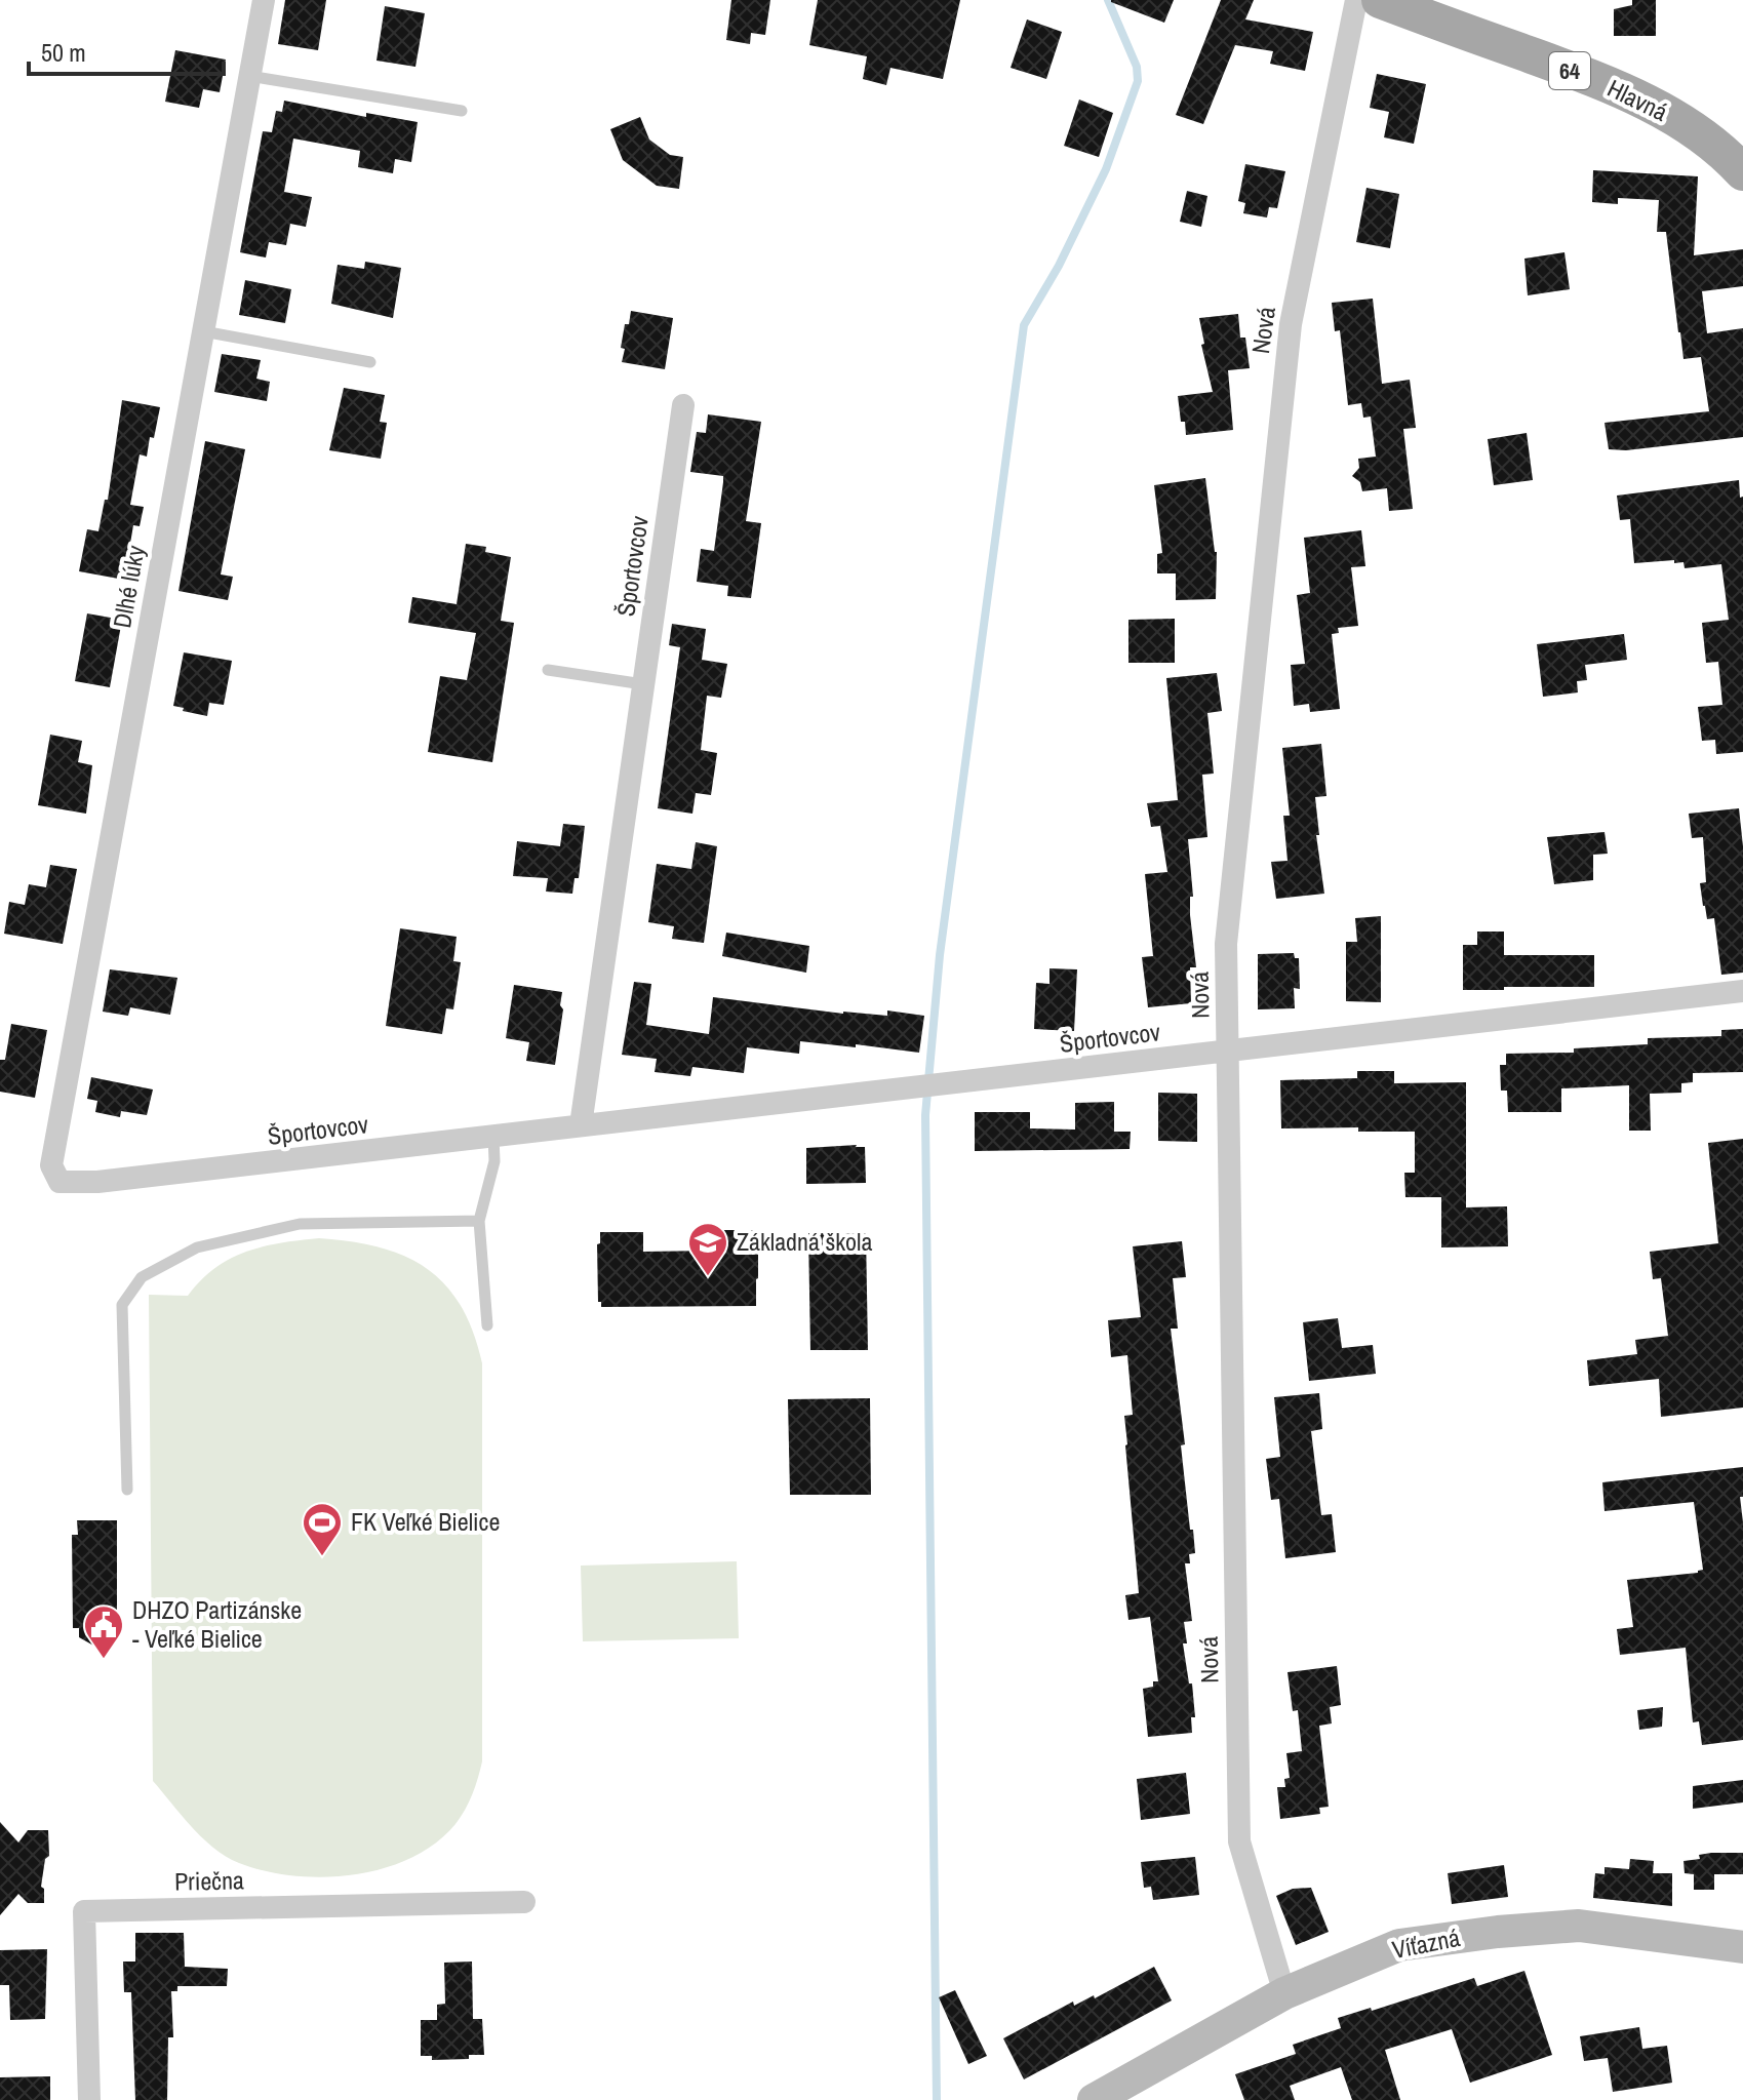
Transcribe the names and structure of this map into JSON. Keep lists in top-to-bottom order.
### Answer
{
  "streets": {
    "main road": ["64", "Hlavná", "Víťazná"],
    "street": [
      "Nová",
      "Športovcov",
      "Dlhé lúky",
      "Priečna"
    ]
  },
  "crossings": [
    ["Nová", "Športovcov"],
    ["Nová", "Víťazná"],
    ["Športovcov", "Dlhé lúky"]
  ],
  "places": {
    "school or university": ["Základná škola"],
    "sports": ["FK Veľké Bielice"],
    "public building": ["DHZO Partizánske - Veľké Bielice"]
  },
  "scale_bar": "50 m"
}
